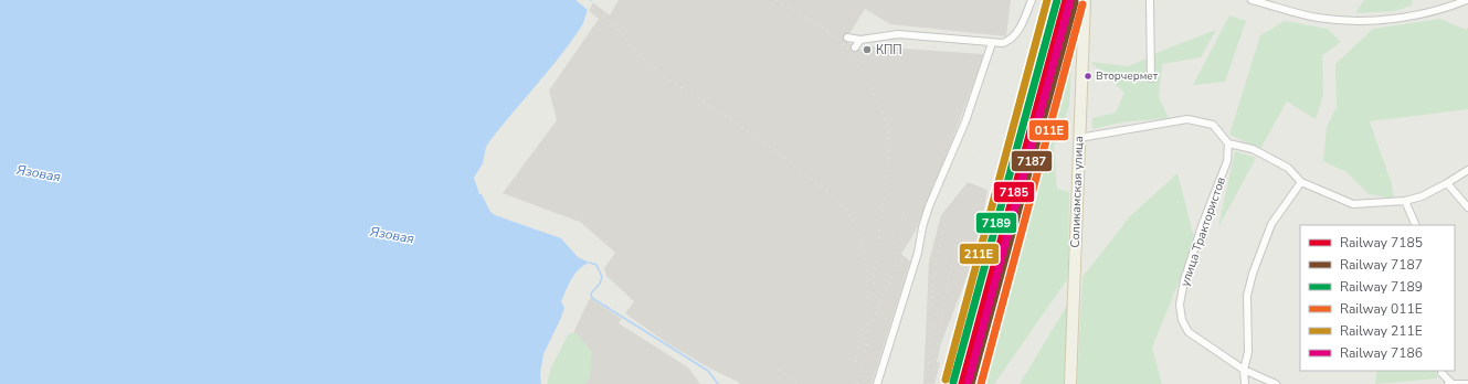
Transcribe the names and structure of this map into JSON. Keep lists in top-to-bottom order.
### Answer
{
  "streets": {
    "main road": ["Соликамская улица"],
    "street": ["улица Трактористов"]
  },
  "water": ["Язовая"],
  "places": ["КПП", "Вторчермет"],
  "lines": [
    "rail line 7185",
    "rail line 7189",
    "rail line 211Е",
    "rail line 7186",
    "rail line 7187",
    "rail line 011Е"
  ],
  "legend": [
    "Railway 7185",
    "Railway 7187",
    "Railway 7189",
    "Railway 011Е",
    "Railway 211Е",
    "Railway 7186"
  ]
}
